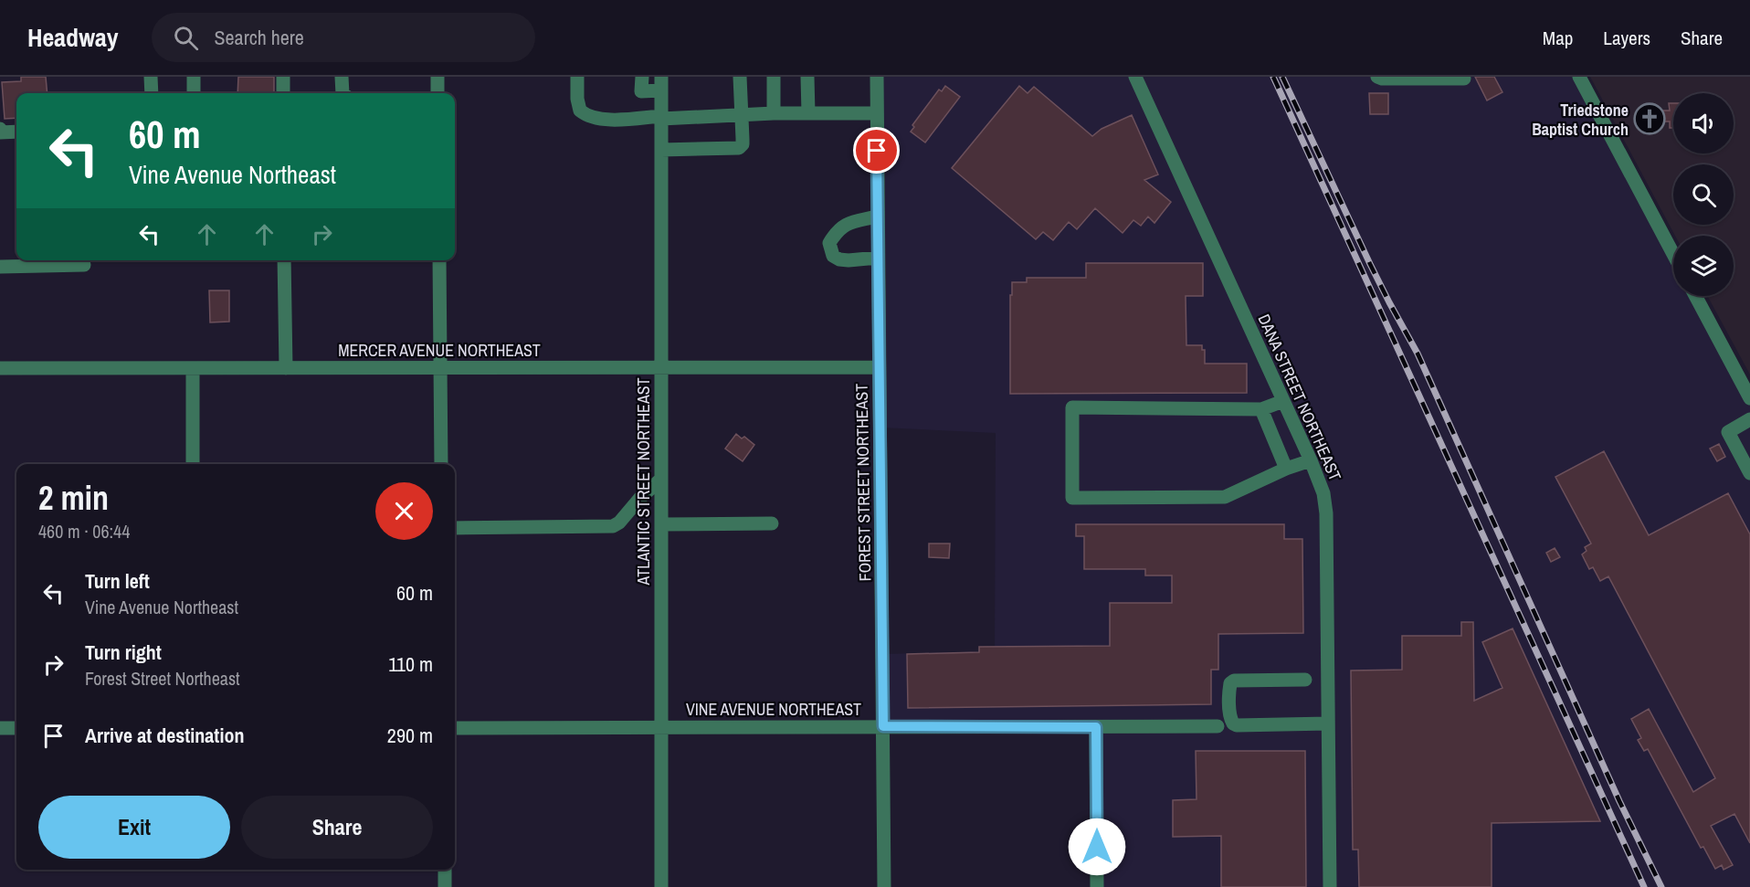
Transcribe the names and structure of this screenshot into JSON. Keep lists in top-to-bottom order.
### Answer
{
  "streets": {
    "street": [
      "MERCER AVENUE NORTHEAST",
      "DANA STREET NORTHEAST",
      "ATLANTIC STREET NORTHEAST",
      "FOREST STREET NORTHEAST",
      "VINE AVENUE NORTHEAST"
    ]
  },
  "crossings": [
    ["MERCER AVENUE NORTHEAST", "ATLANTIC STREET NORTHEAST"],
    ["MERCER AVENUE NORTHEAST", "FOREST STREET NORTHEAST"],
    ["ATLANTIC STREET NORTHEAST", "VINE AVENUE NORTHEAST"],
    ["FOREST STREET NORTHEAST", "VINE AVENUE NORTHEAST"]
  ],
  "places": {
    "church": ["Triedstone Baptist Church"]
  },
  "page": {
    "header": "Headway",
    "search": "Search here",
    "nav": ["Map", "Layers", "Share"],
    "turn": ["60 m", "Vine Avenue Northeast"],
    "heading": ["2 min", "460 m · 06:44"],
    "list": [
      {
        "name": "Turn left",
        "note": "Vine Avenue Northeast",
        "value": "60 m"
      },
      {
        "name": "Turn right",
        "note": "Forest Street Northeast",
        "value": "110 m"
      },
      {
        "name": "Arrive at destination",
        "value": "290 m"
      }
    ],
    "buttons": ["Exit", "Share"]
  }
}
